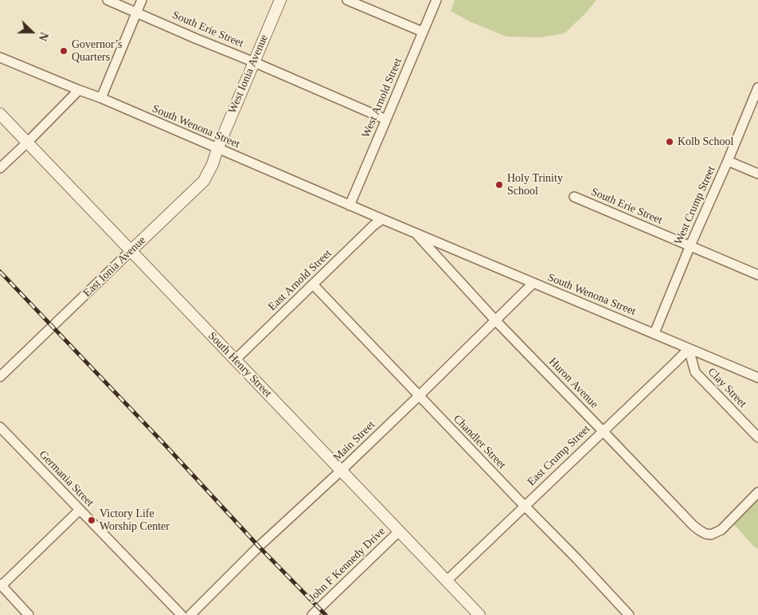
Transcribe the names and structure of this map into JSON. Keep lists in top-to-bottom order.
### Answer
{
  "streets": {
    "street": [
      "South Erie Street",
      "West Ionia Avenue",
      "West Arnold Street",
      "South Wenona Street",
      "West Crump Street",
      "East Ionia Avenue",
      "East Arnold Street",
      "South Henry Street",
      "Huron Avenue",
      "Clay Street",
      "Main Street",
      "Chandler Street",
      "East Crump Street",
      "Germania Street",
      "John F Kennedy Drive"
    ]
  },
  "crossings": [
    ["South Erie Street", "West Ionia Avenue"],
    ["South Erie Street", "West Arnold Street"],
    ["South Erie Street", "West Crump Street"],
    ["West Ionia Avenue", "South Wenona Street"],
    ["West Ionia Avenue", "East Ionia Avenue"],
    ["West Arnold Street", "South Wenona Street"],
    ["South Wenona Street", "West Crump Street"],
    ["South Wenona Street", "East Ionia Avenue"],
    ["South Wenona Street", "East Arnold Street"],
    ["South Wenona Street", "Huron Avenue"],
    ["South Wenona Street", "Clay Street"],
    ["South Wenona Street", "Main Street"],
    ["South Wenona Street", "East Crump Street"],
    ["East Ionia Avenue", "South Henry Street"],
    ["East Arnold Street", "South Henry Street"],
    ["East Arnold Street", "Chandler Street"],
    ["South Henry Street", "Main Street"],
    ["South Henry Street", "East Crump Street"],
    ["South Henry Street", "John F Kennedy Drive"],
    ["Huron Avenue", "Main Street"],
    ["Huron Avenue", "East Crump Street"],
    ["Clay Street", "East Crump Street"],
    ["Main Street", "Chandler Street"],
    ["Chandler Street", "East Crump Street"]
  ],
  "places": [
    "Governor’s Quarters",
    "Kolb School",
    "Holy Trinity School",
    "Victory Life Worship Center"
  ],
  "north": "right"
}
